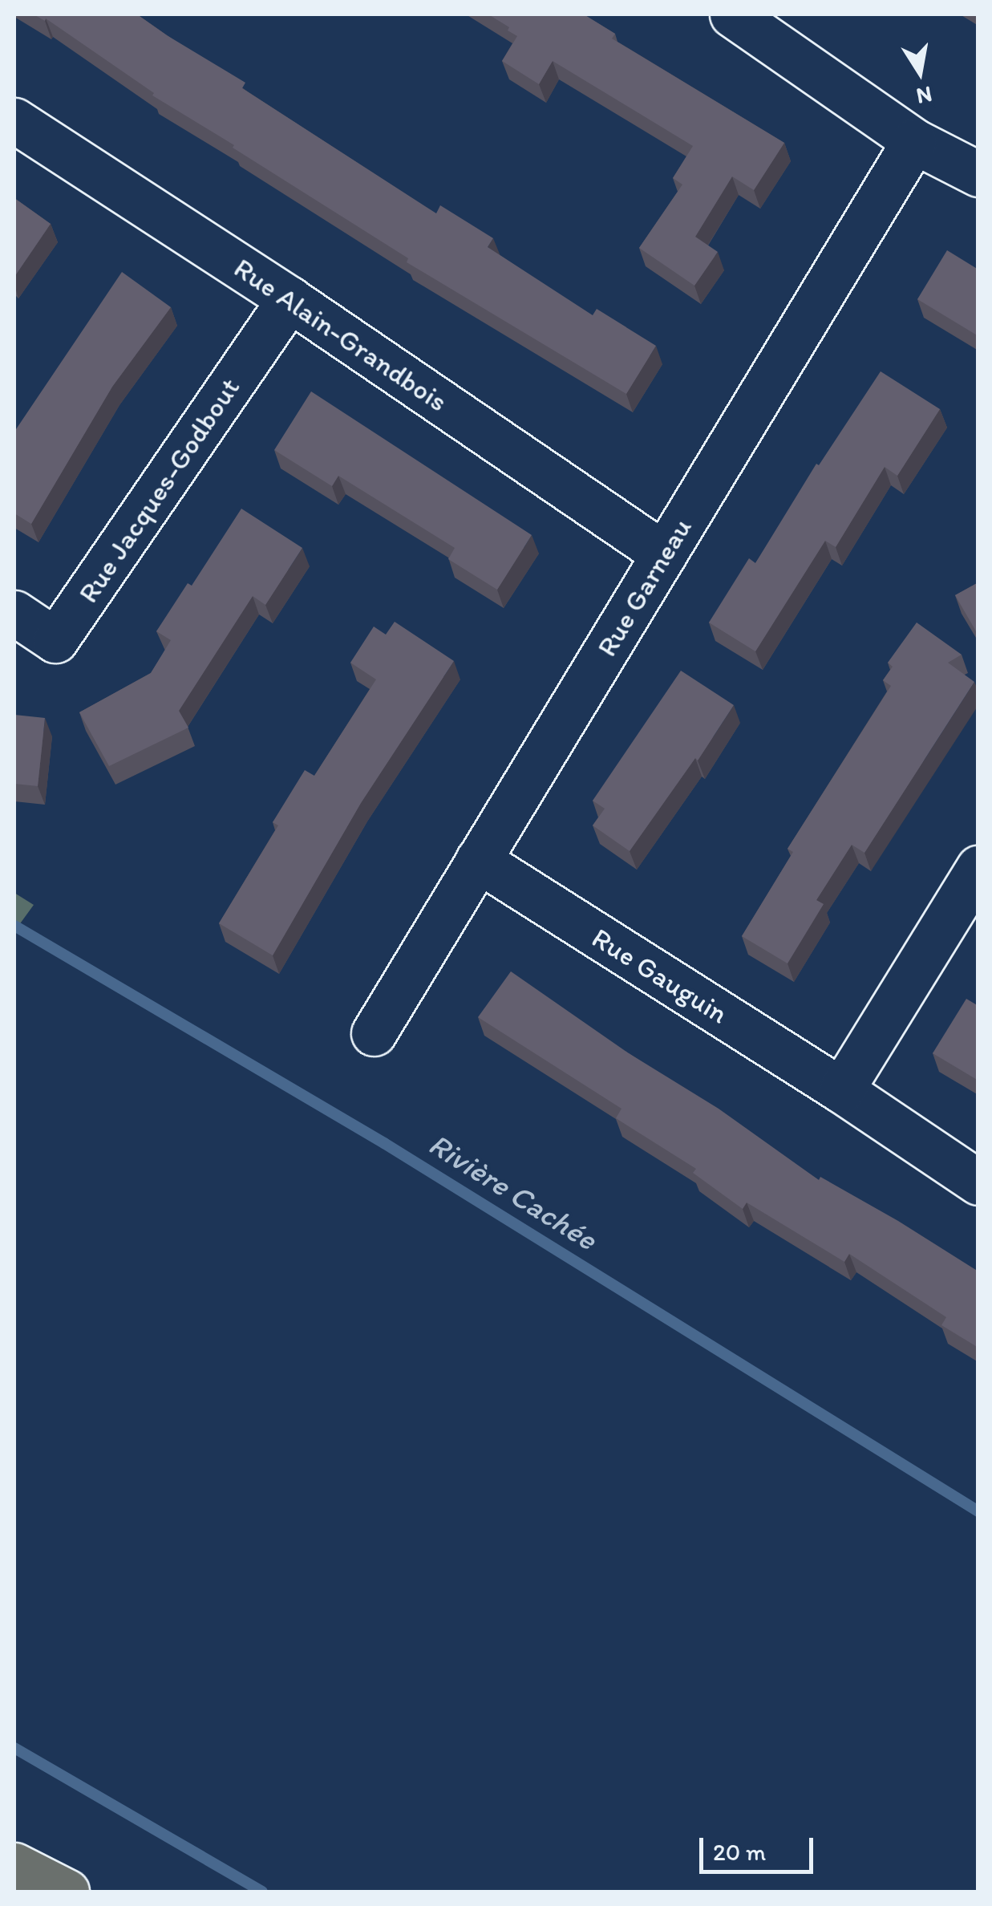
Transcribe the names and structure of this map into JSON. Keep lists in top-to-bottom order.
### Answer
{
  "streets": {
    "street": [
      "Rue Alain-Grandbois",
      "Rue Jacques-Godbout",
      "Rue Garneau",
      "Rue Gauguin"
    ]
  },
  "crossings": [
    ["Rue Alain-Grandbois", "Rue Jacques-Godbout"],
    ["Rue Alain-Grandbois", "Rue Garneau"],
    ["Rue Garneau", "Rue Gauguin"]
  ],
  "water": ["Rivière Cachée"],
  "scale_bar": "20 m",
  "north": "bottom"
}
